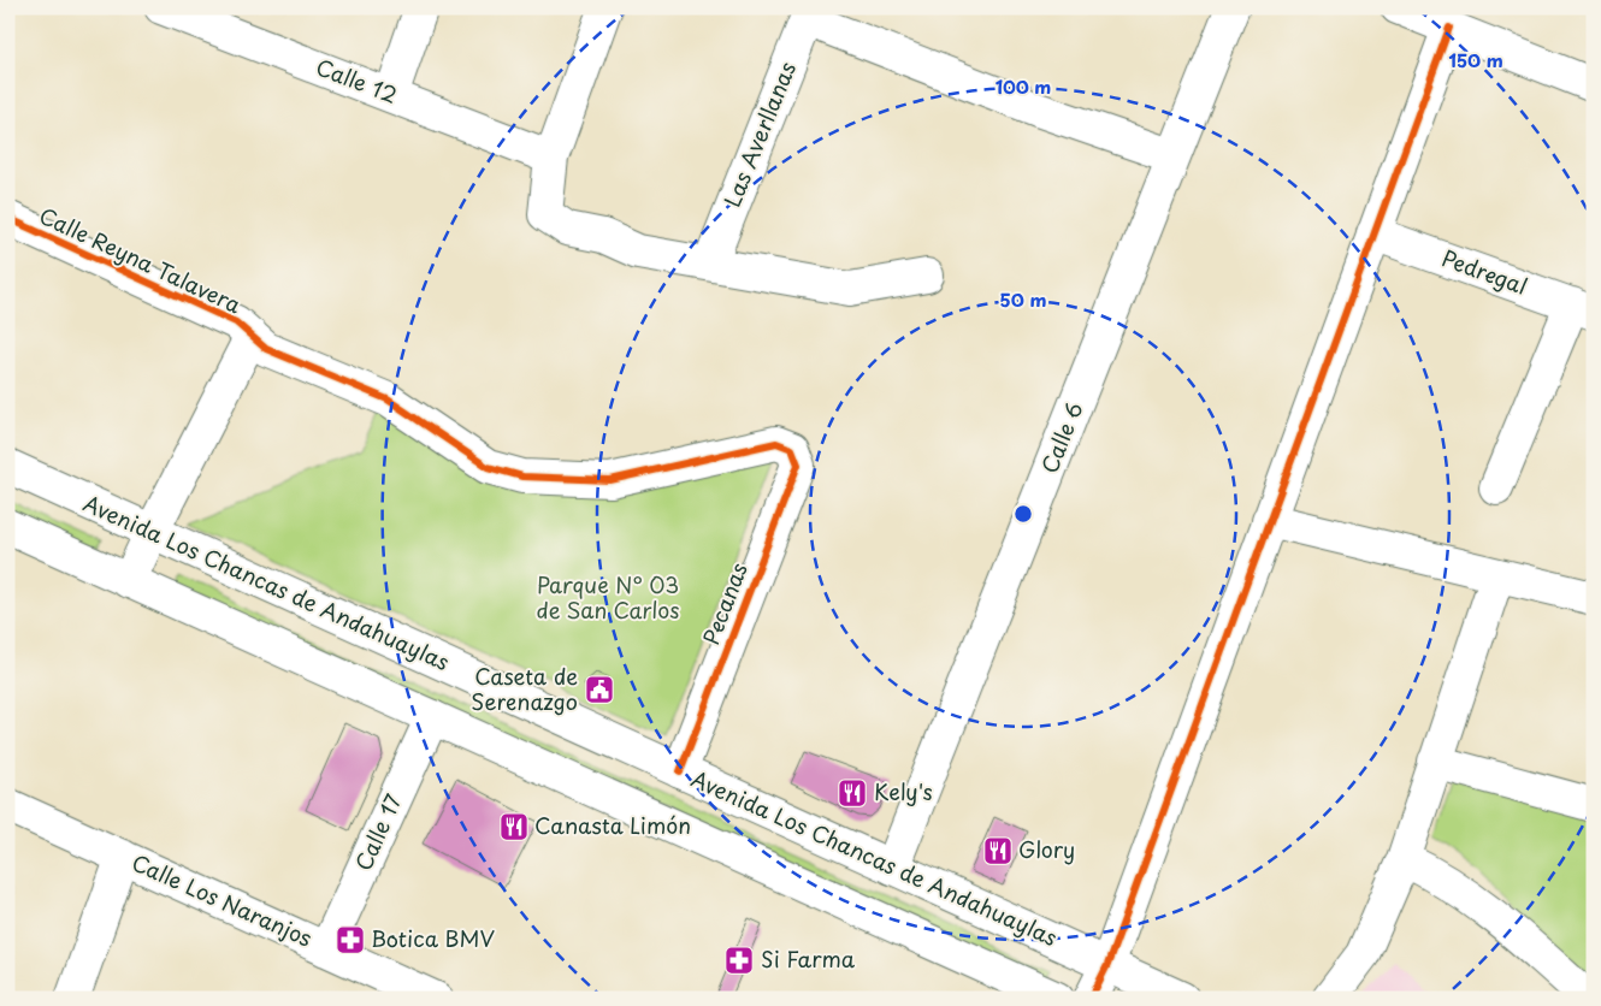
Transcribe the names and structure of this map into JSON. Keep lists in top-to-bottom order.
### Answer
{
  "streets": {
    "street": [
      "Calle 12",
      "Las Averllanas",
      "Calle Reyna Talavera",
      "Pedregal",
      "Calle 6",
      "Avenida Los Chancas de Andahuaylas",
      "Pecanas",
      "Calle 17",
      "Calle Los Naranjos"
    ]
  },
  "crossings": [
    ["Calle Reyna Talavera", "Pecanas"],
    ["Calle 6", "Avenida Los Chancas de Andahuaylas"],
    ["Avenida Los Chancas de Andahuaylas", "Pecanas"],
    ["Calle 17", "Calle Los Naranjos"]
  ],
  "parks": ["Parque N° 03 de San Carlos"],
  "places": {
    "public building": ["Caseta de Serenazgo"],
    "restaurant": ["Kely's", "Canasta Limón", "Glory"],
    "pharmacy": ["Botica BMV", "Si Farma"]
  },
  "rings": ["150 m", "100 m", "50 m"]
}
